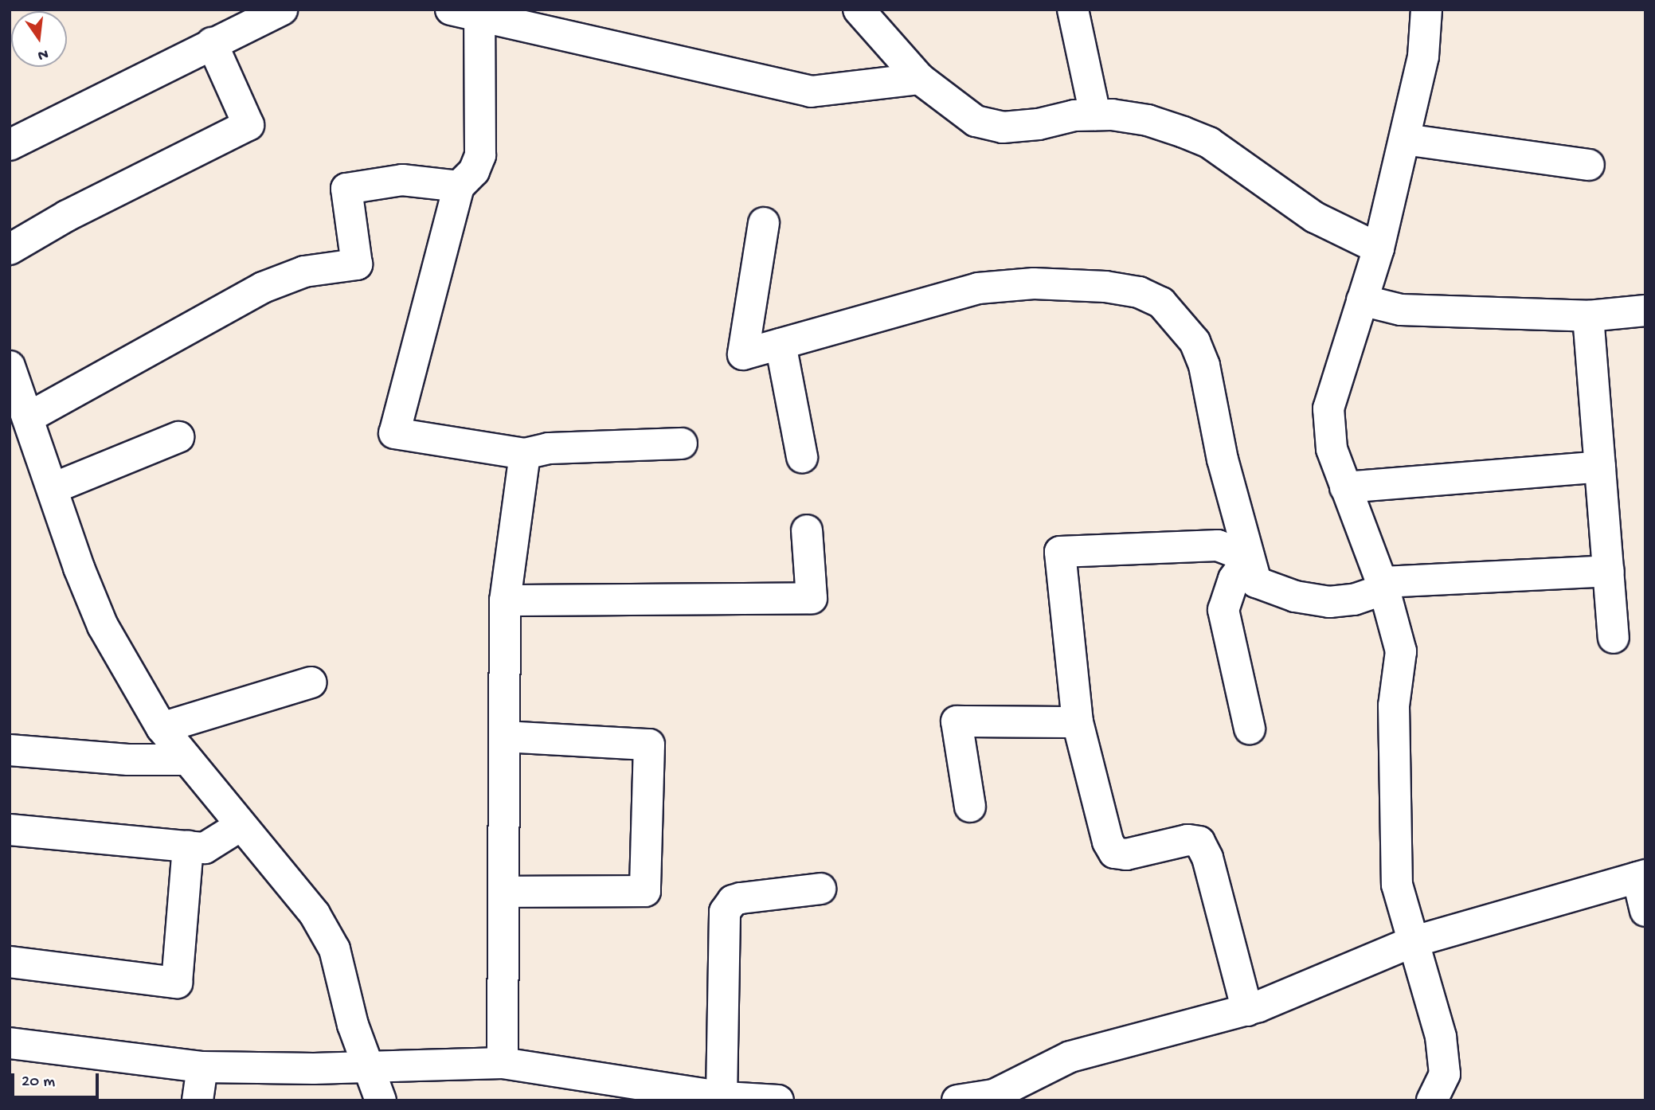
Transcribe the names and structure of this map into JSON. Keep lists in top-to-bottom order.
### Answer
{
  "scale_bar": "20 m",
  "north": "bottom"
}
